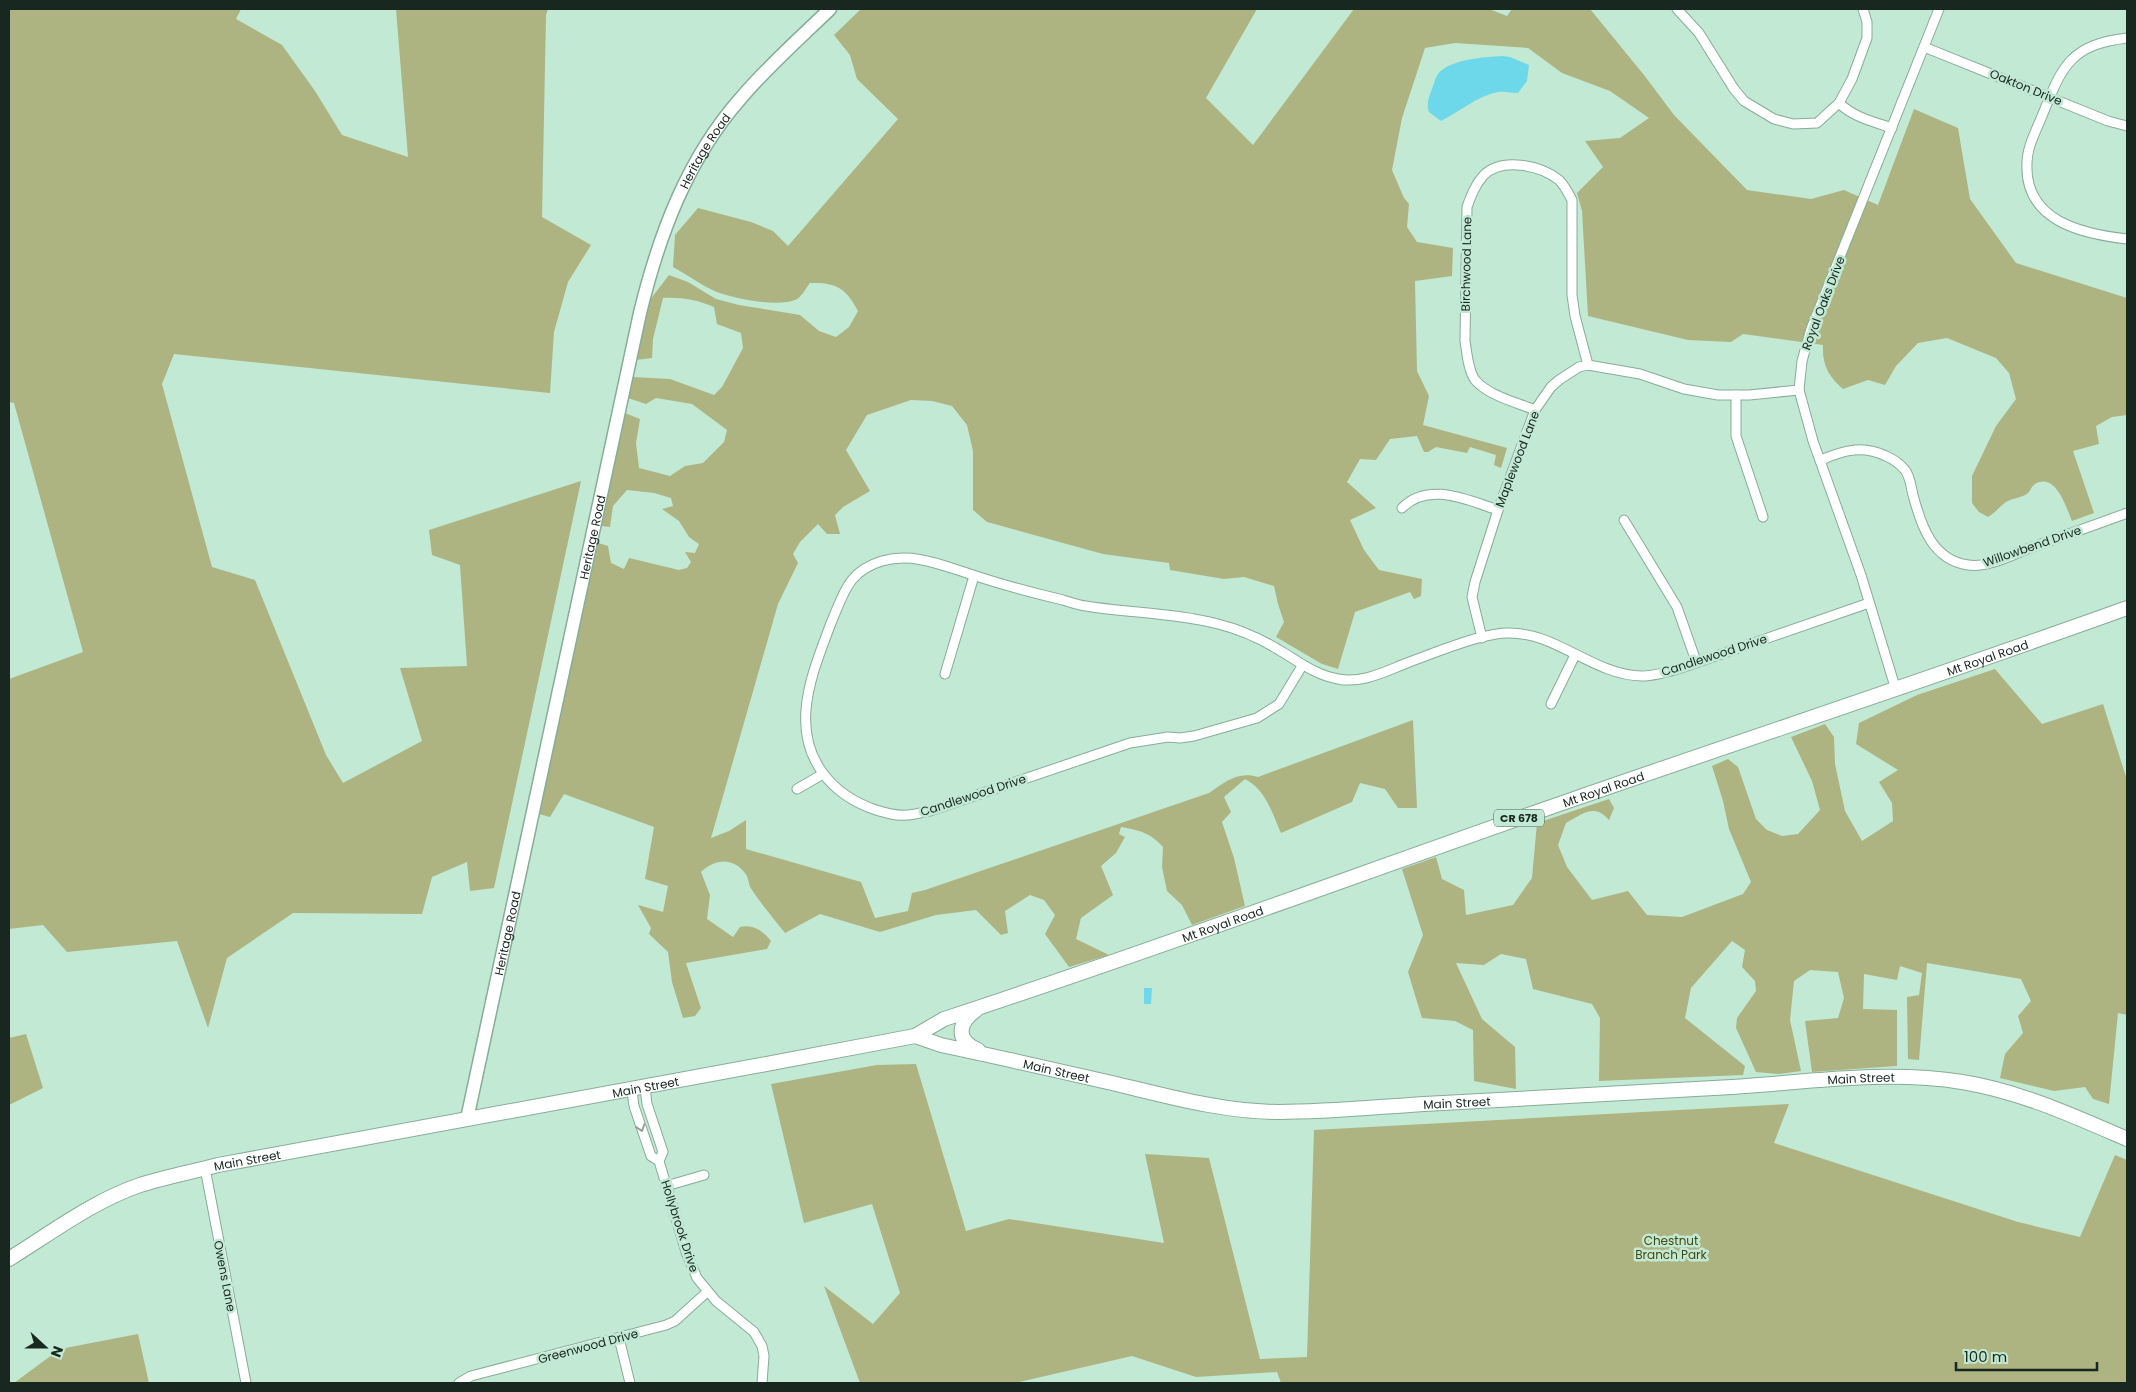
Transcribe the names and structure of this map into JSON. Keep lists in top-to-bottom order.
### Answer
{
  "streets": {
    "main road": ["Mt Royal Road", "CR 678", "Main Street"],
    "street": [
      "Oakton Drive",
      "Heritage Road",
      "Birchwood Lane",
      "Royal Oaks Drive",
      "Maplewood Lane",
      "Willowbend Drive",
      "Candlewood Drive",
      "Hollybrook Drive",
      "Owens Lane",
      "Greenwood Drive"
    ]
  },
  "crossings": [
    ["Oakton Drive", "Royal Oaks Drive"],
    ["Heritage Road", "Main Street"],
    ["Birchwood Lane", "Maplewood Lane"],
    ["Royal Oaks Drive", "Willowbend Drive"],
    ["Royal Oaks Drive", "Candlewood Drive"],
    ["Royal Oaks Drive", "Mt Royal Road"],
    ["Maplewood Lane", "Candlewood Drive"],
    ["Mt Royal Road", "Main Street"],
    ["Main Street", "Hollybrook Drive"],
    ["Main Street", "Owens Lane"],
    ["Hollybrook Drive", "Greenwood Drive"]
  ],
  "parks": ["Chestnut Branch Park"],
  "scale_bar": "100 m",
  "north": "right"
}
